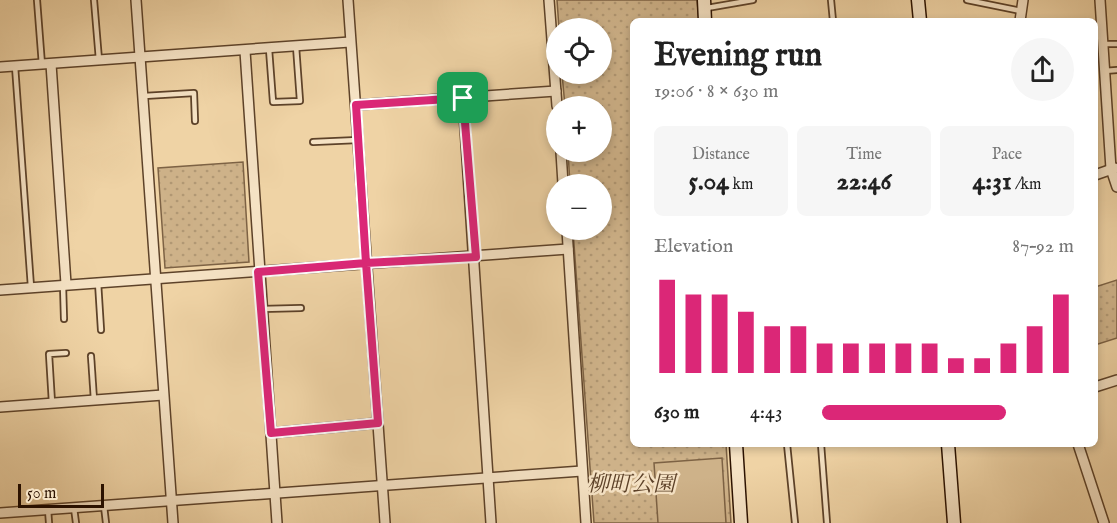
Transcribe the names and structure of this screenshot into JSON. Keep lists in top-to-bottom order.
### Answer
{
  "parks": ["柳町公園"],
  "scale_bar": "50 m",
  "page": {
    "map_buttons": ["+", "−"],
    "heading": ["Evening run", "19:06 · 8 × 630 m"],
    "stats": [
      ["Distance", "5.04 km"],
      ["Time", "22:46"],
      ["Pace", "4:31 /km"]
    ],
    "chart": ["Elevation", "87–92 m"],
    "list": [
      {
        "name": "630 m",
        "note": "4:43"
      }
    ],
    "scale": "50 m"
  }
}
